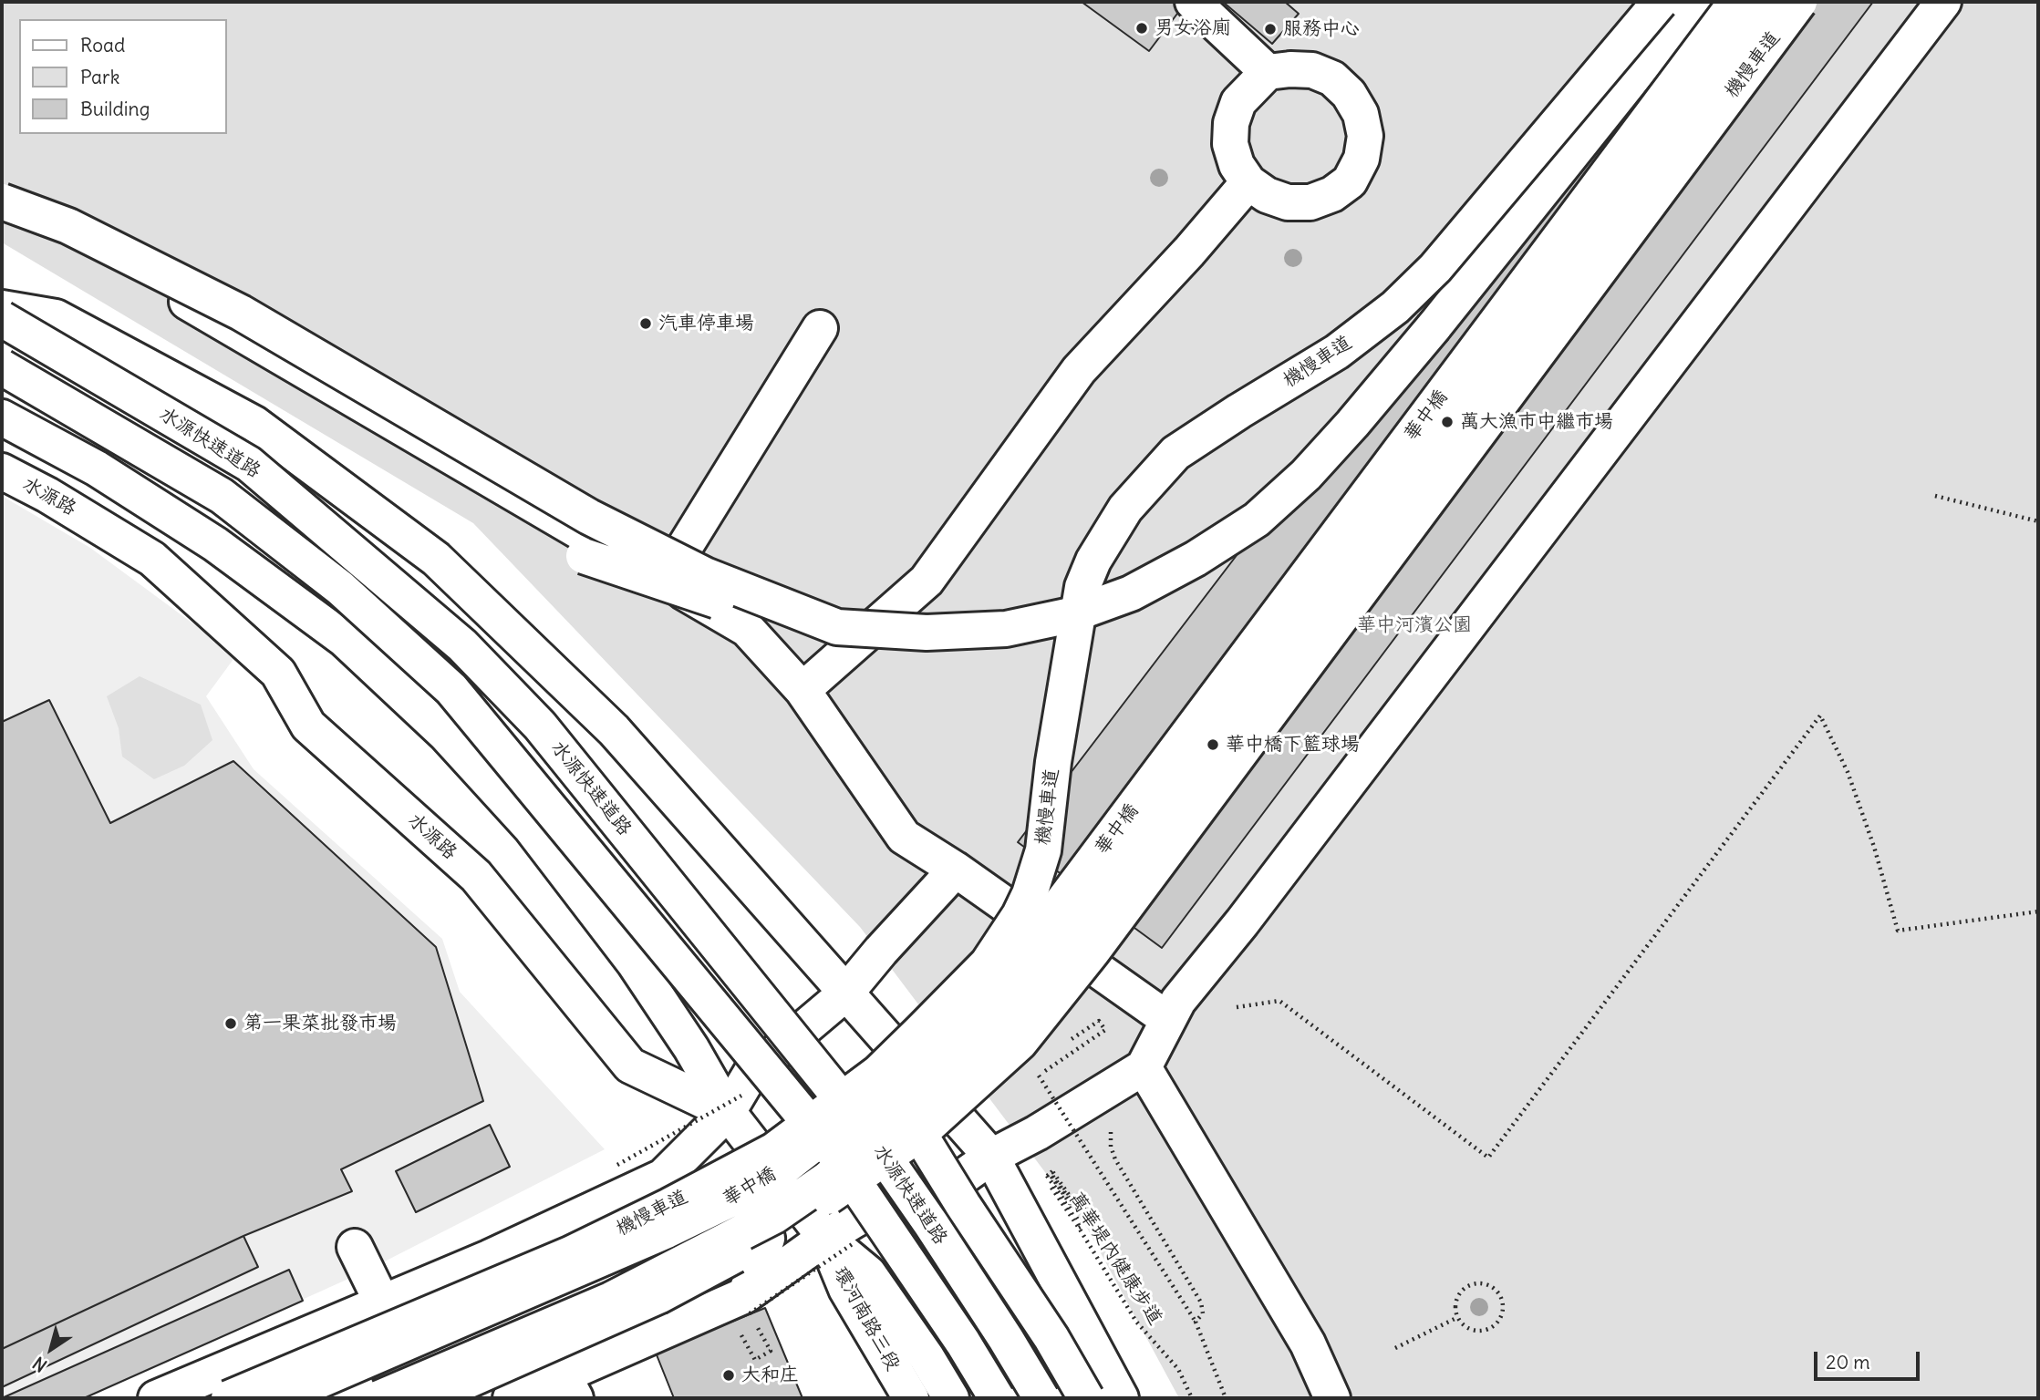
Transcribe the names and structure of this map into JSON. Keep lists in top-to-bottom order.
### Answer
{
  "streets": {
    "main road": [
      "機慢車道",
      "華中橋",
      "水源快速道路",
      "水源路",
      "環河南路三段"
    ],
    "path": ["萬華堤內健康步道"]
  },
  "crossings": [
    ["機慢車道", "華中橋"],
    ["水源路", "環河南路三段"]
  ],
  "parks": ["華中河濱公園"],
  "places": [
    "男女浴廁",
    "服務中心",
    "汽車停車場",
    "萬大漁市中繼市場",
    "華中橋下籃球場",
    "第一果菜批發市場",
    "大和庄"
  ],
  "legend": ["Road", "Park", "Building"],
  "scale_bar": "20 m",
  "north": "bottom left"
}
